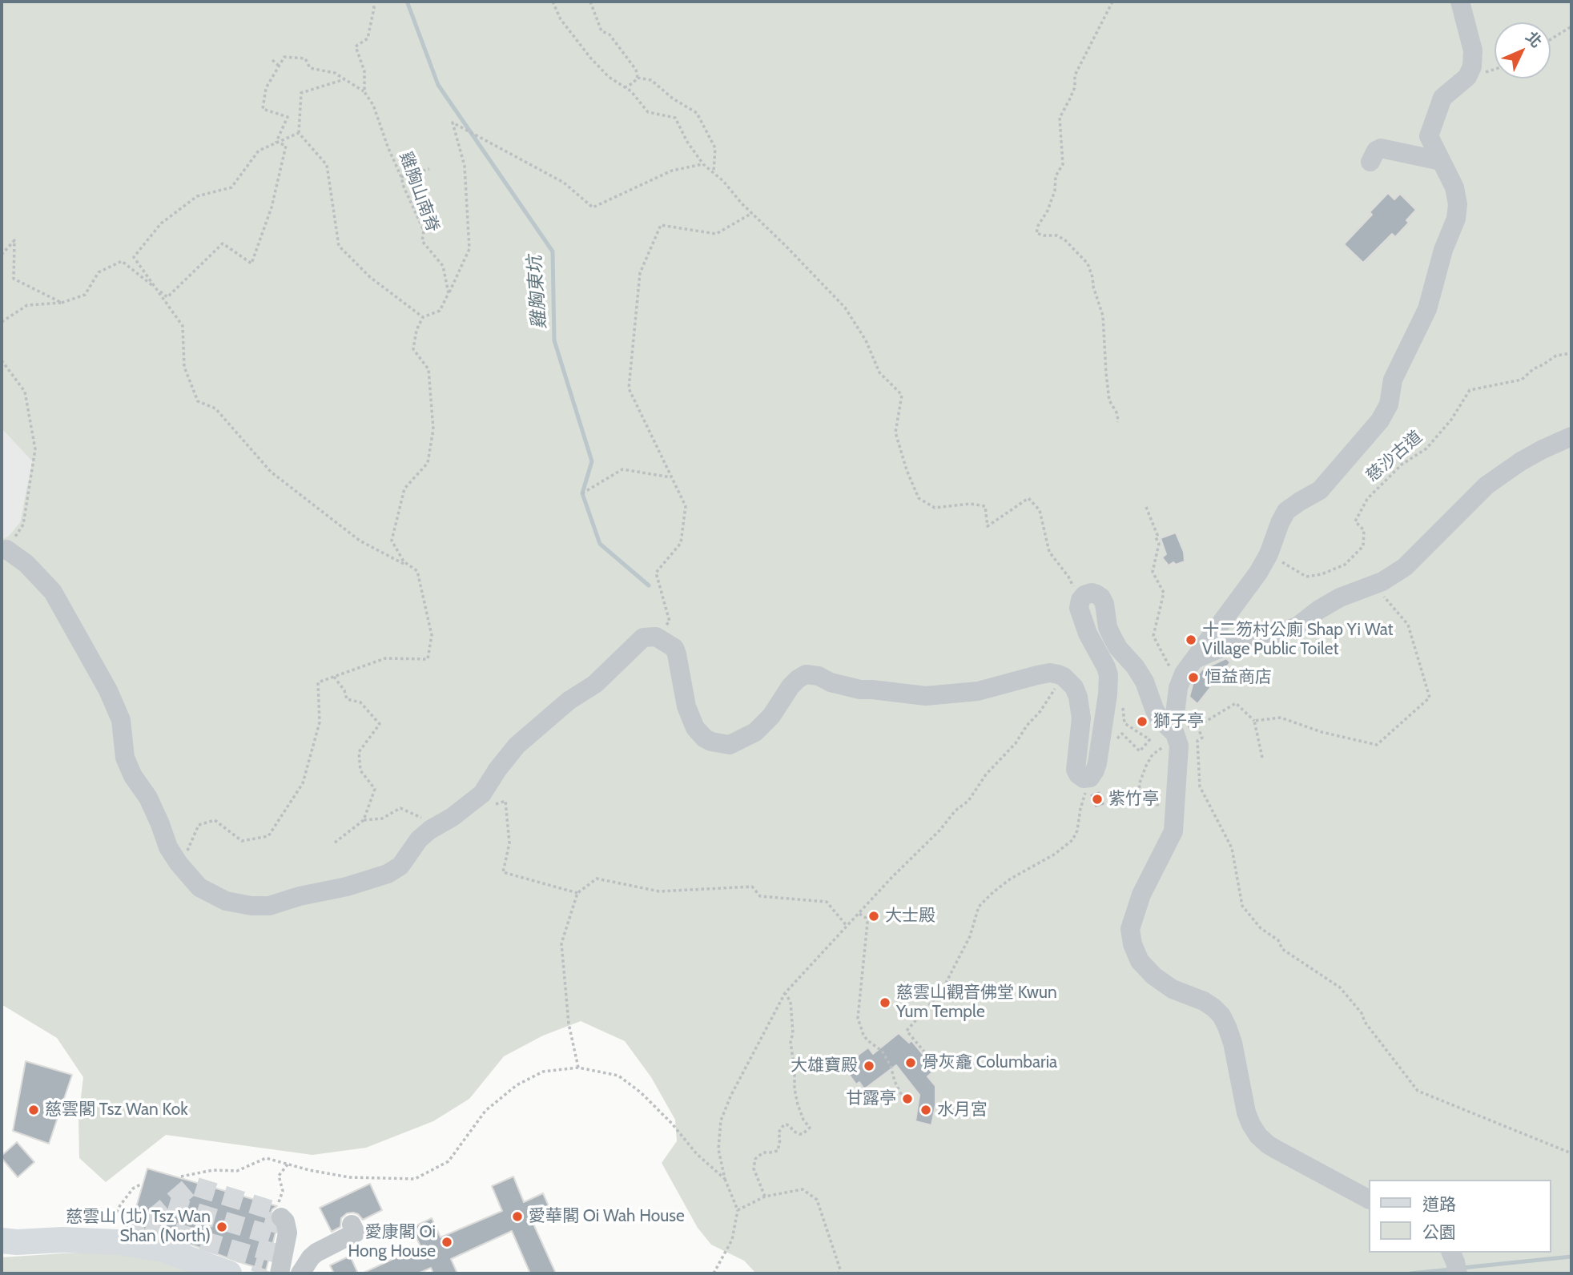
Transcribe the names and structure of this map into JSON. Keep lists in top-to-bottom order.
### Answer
{
  "streets": {
    "path": ["雞胸山南脊", "慈沙古道"]
  },
  "water": ["雞胸東坑"],
  "places": [
    "十二笏村公廁 Shap Yi Wat Village Public Toilet",
    "恒益商店",
    "獅子亭",
    "紫竹亭",
    "大士殿",
    "慈雲山觀音佛堂 Kwun Yum Temple",
    "骨灰龕 Columbaria",
    "大雄寶殿",
    "甘露亭",
    "慈雲閣 Tsz Wan Kok",
    "水月宮",
    "愛華閣 Oi Wah House",
    "慈雲山 (北) Tsz Wan Shan (North)",
    "愛康閣 Oi Hong House"
  ],
  "legend": ["道路", "公園"],
  "north": "top right"
}
